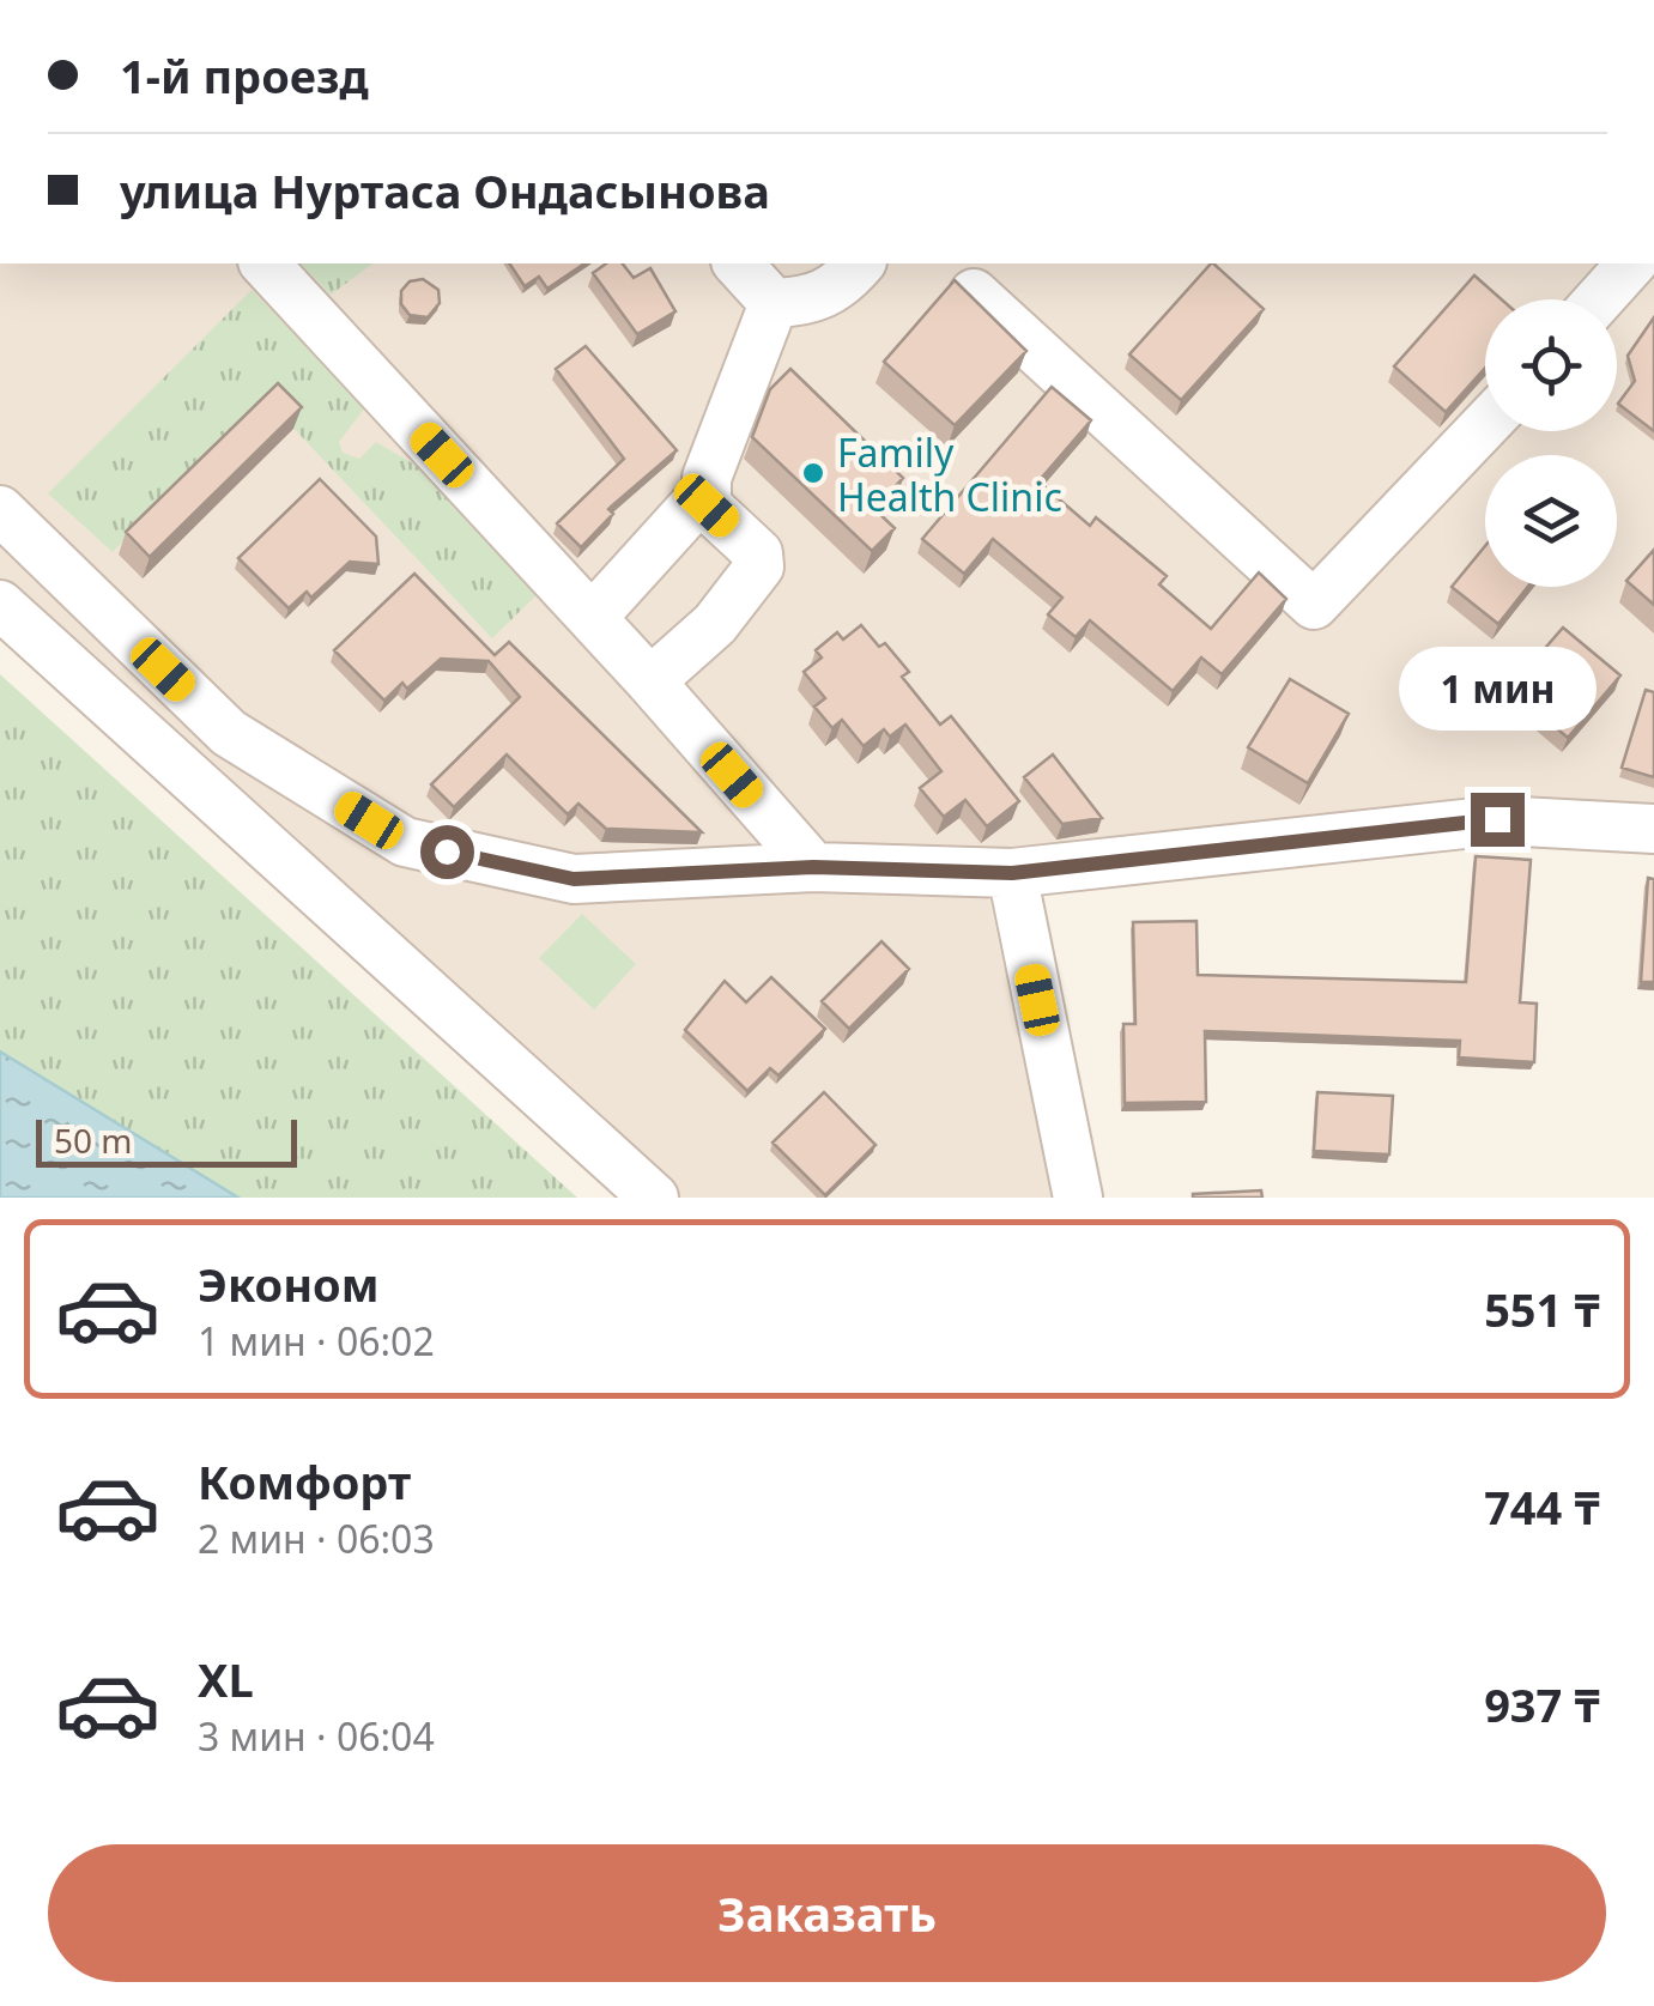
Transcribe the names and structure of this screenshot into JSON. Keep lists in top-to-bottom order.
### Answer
{
  "places": ["Family Health Clinic"],
  "scale_bar": "50 m",
  "page": {
    "banner": ["1-й проезд", "улица Нуртаса Ондасынова"],
    "bubble": "1 мин",
    "scale": "50 m",
    "list": [
      {
        "name": "Эконом",
        "note": "1 мин · 06:02",
        "value": "551 ₸"
      },
      {
        "name": "Комфорт",
        "note": "2 мин · 06:03",
        "value": "744 ₸"
      },
      {
        "name": "XL",
        "note": "3 мин · 06:04",
        "value": "937 ₸"
      }
    ],
    "buttons": "Заказать"
  }
}
